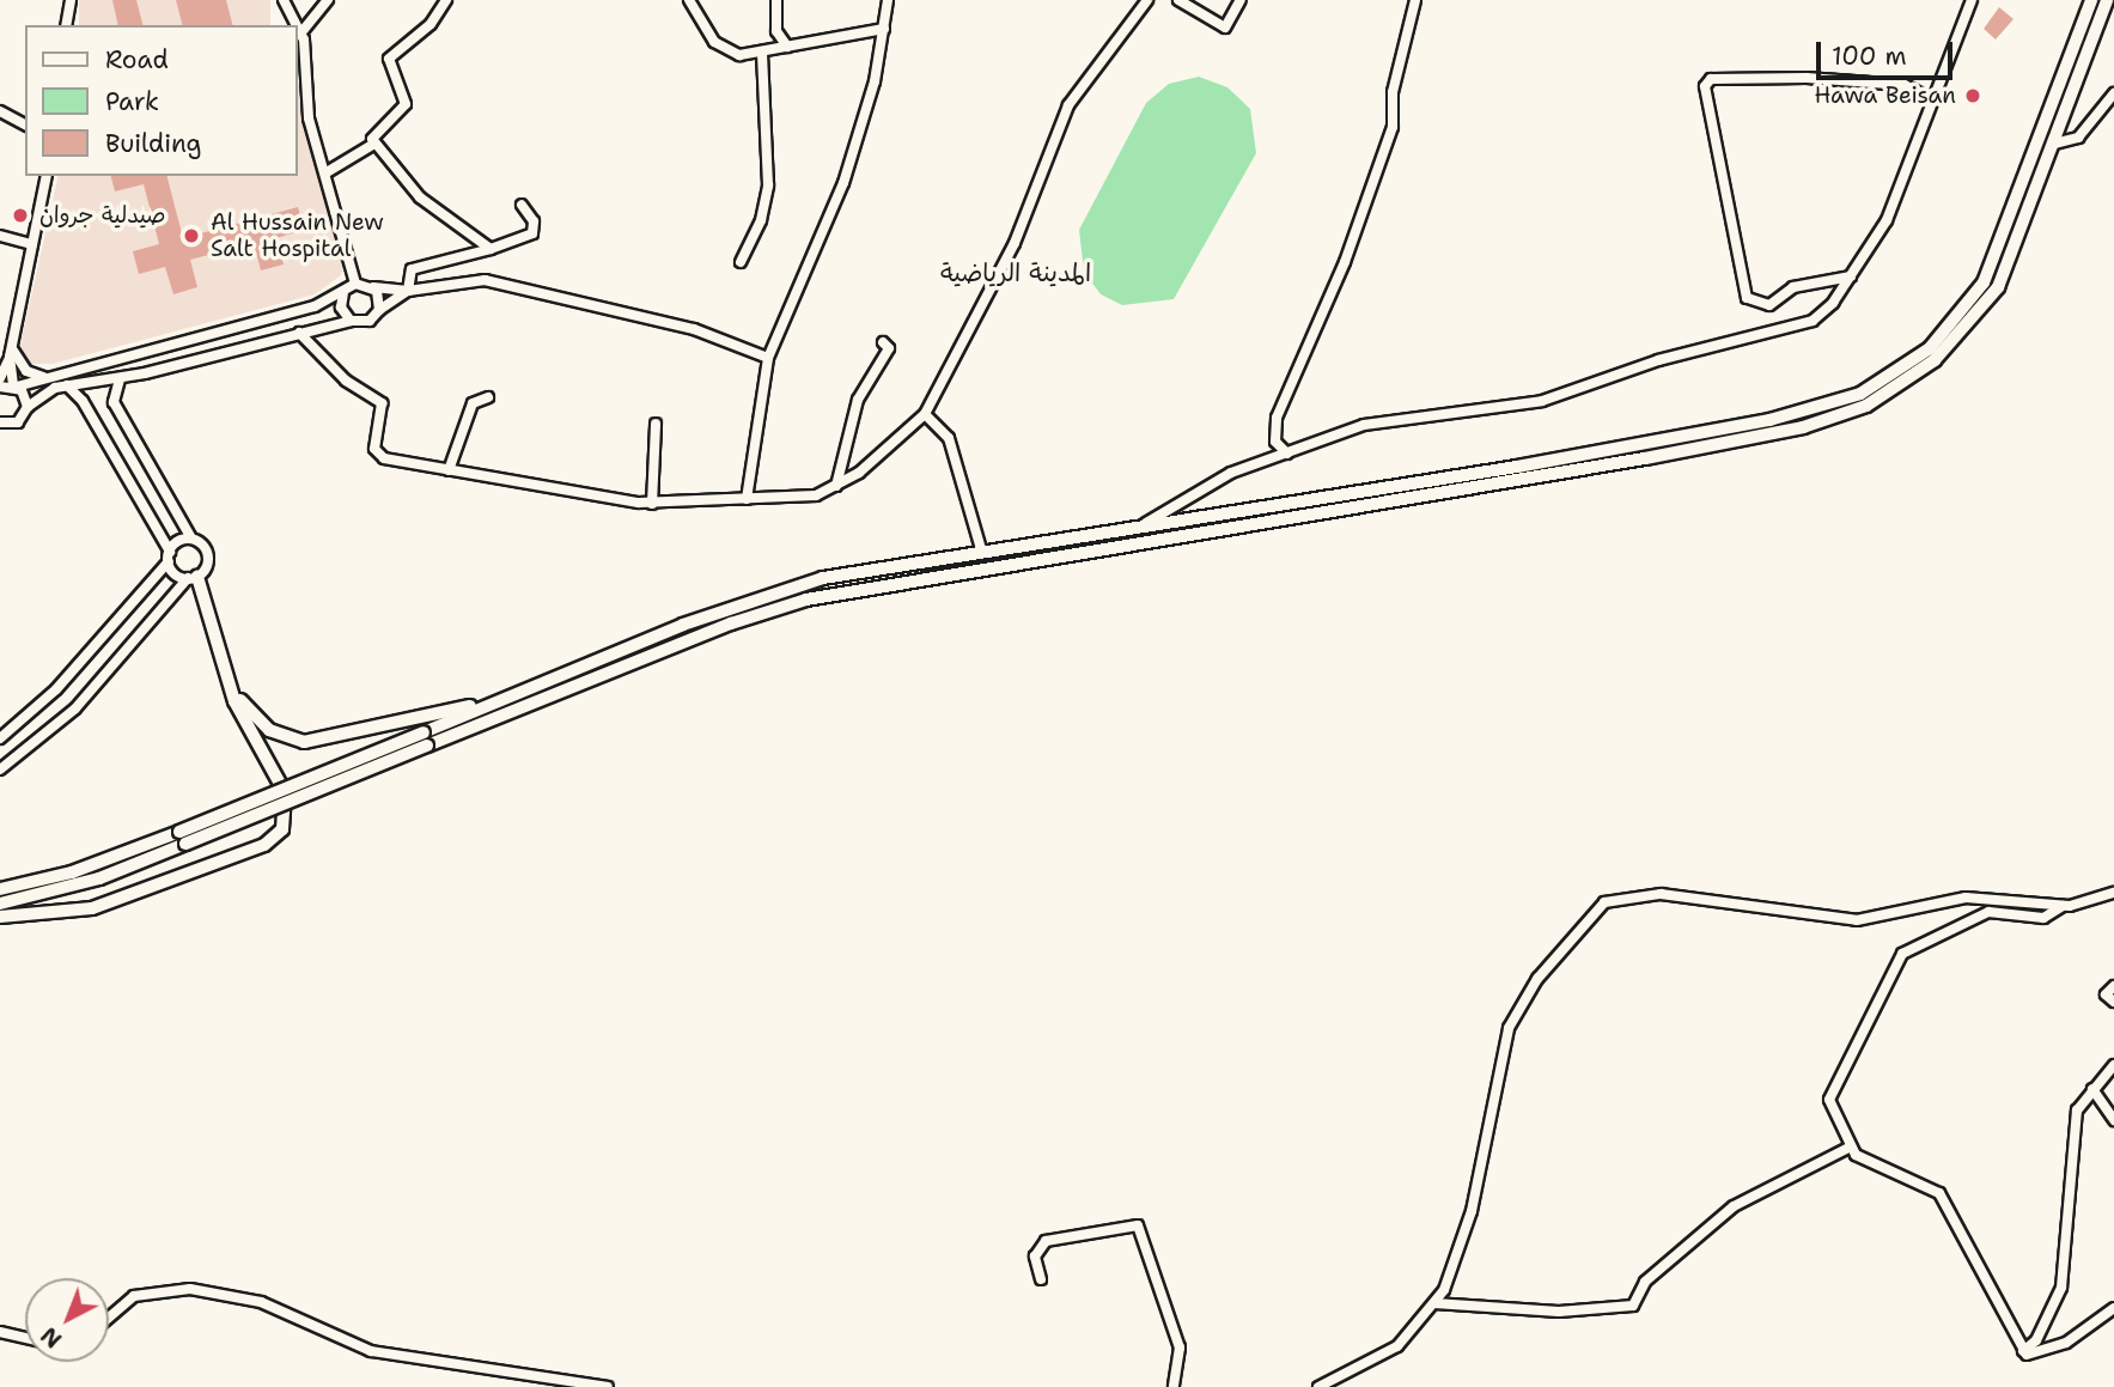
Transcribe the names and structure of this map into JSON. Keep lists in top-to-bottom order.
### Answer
{
  "districts": ["المدينة الرياضية"],
  "places": ["Hawa Beisan", "صيدلية جروان", "Al Hussain New Salt Hospital"],
  "legend": ["Road", "Park", "Building"],
  "scale_bar": "100 m",
  "north": "bottom left"
}
